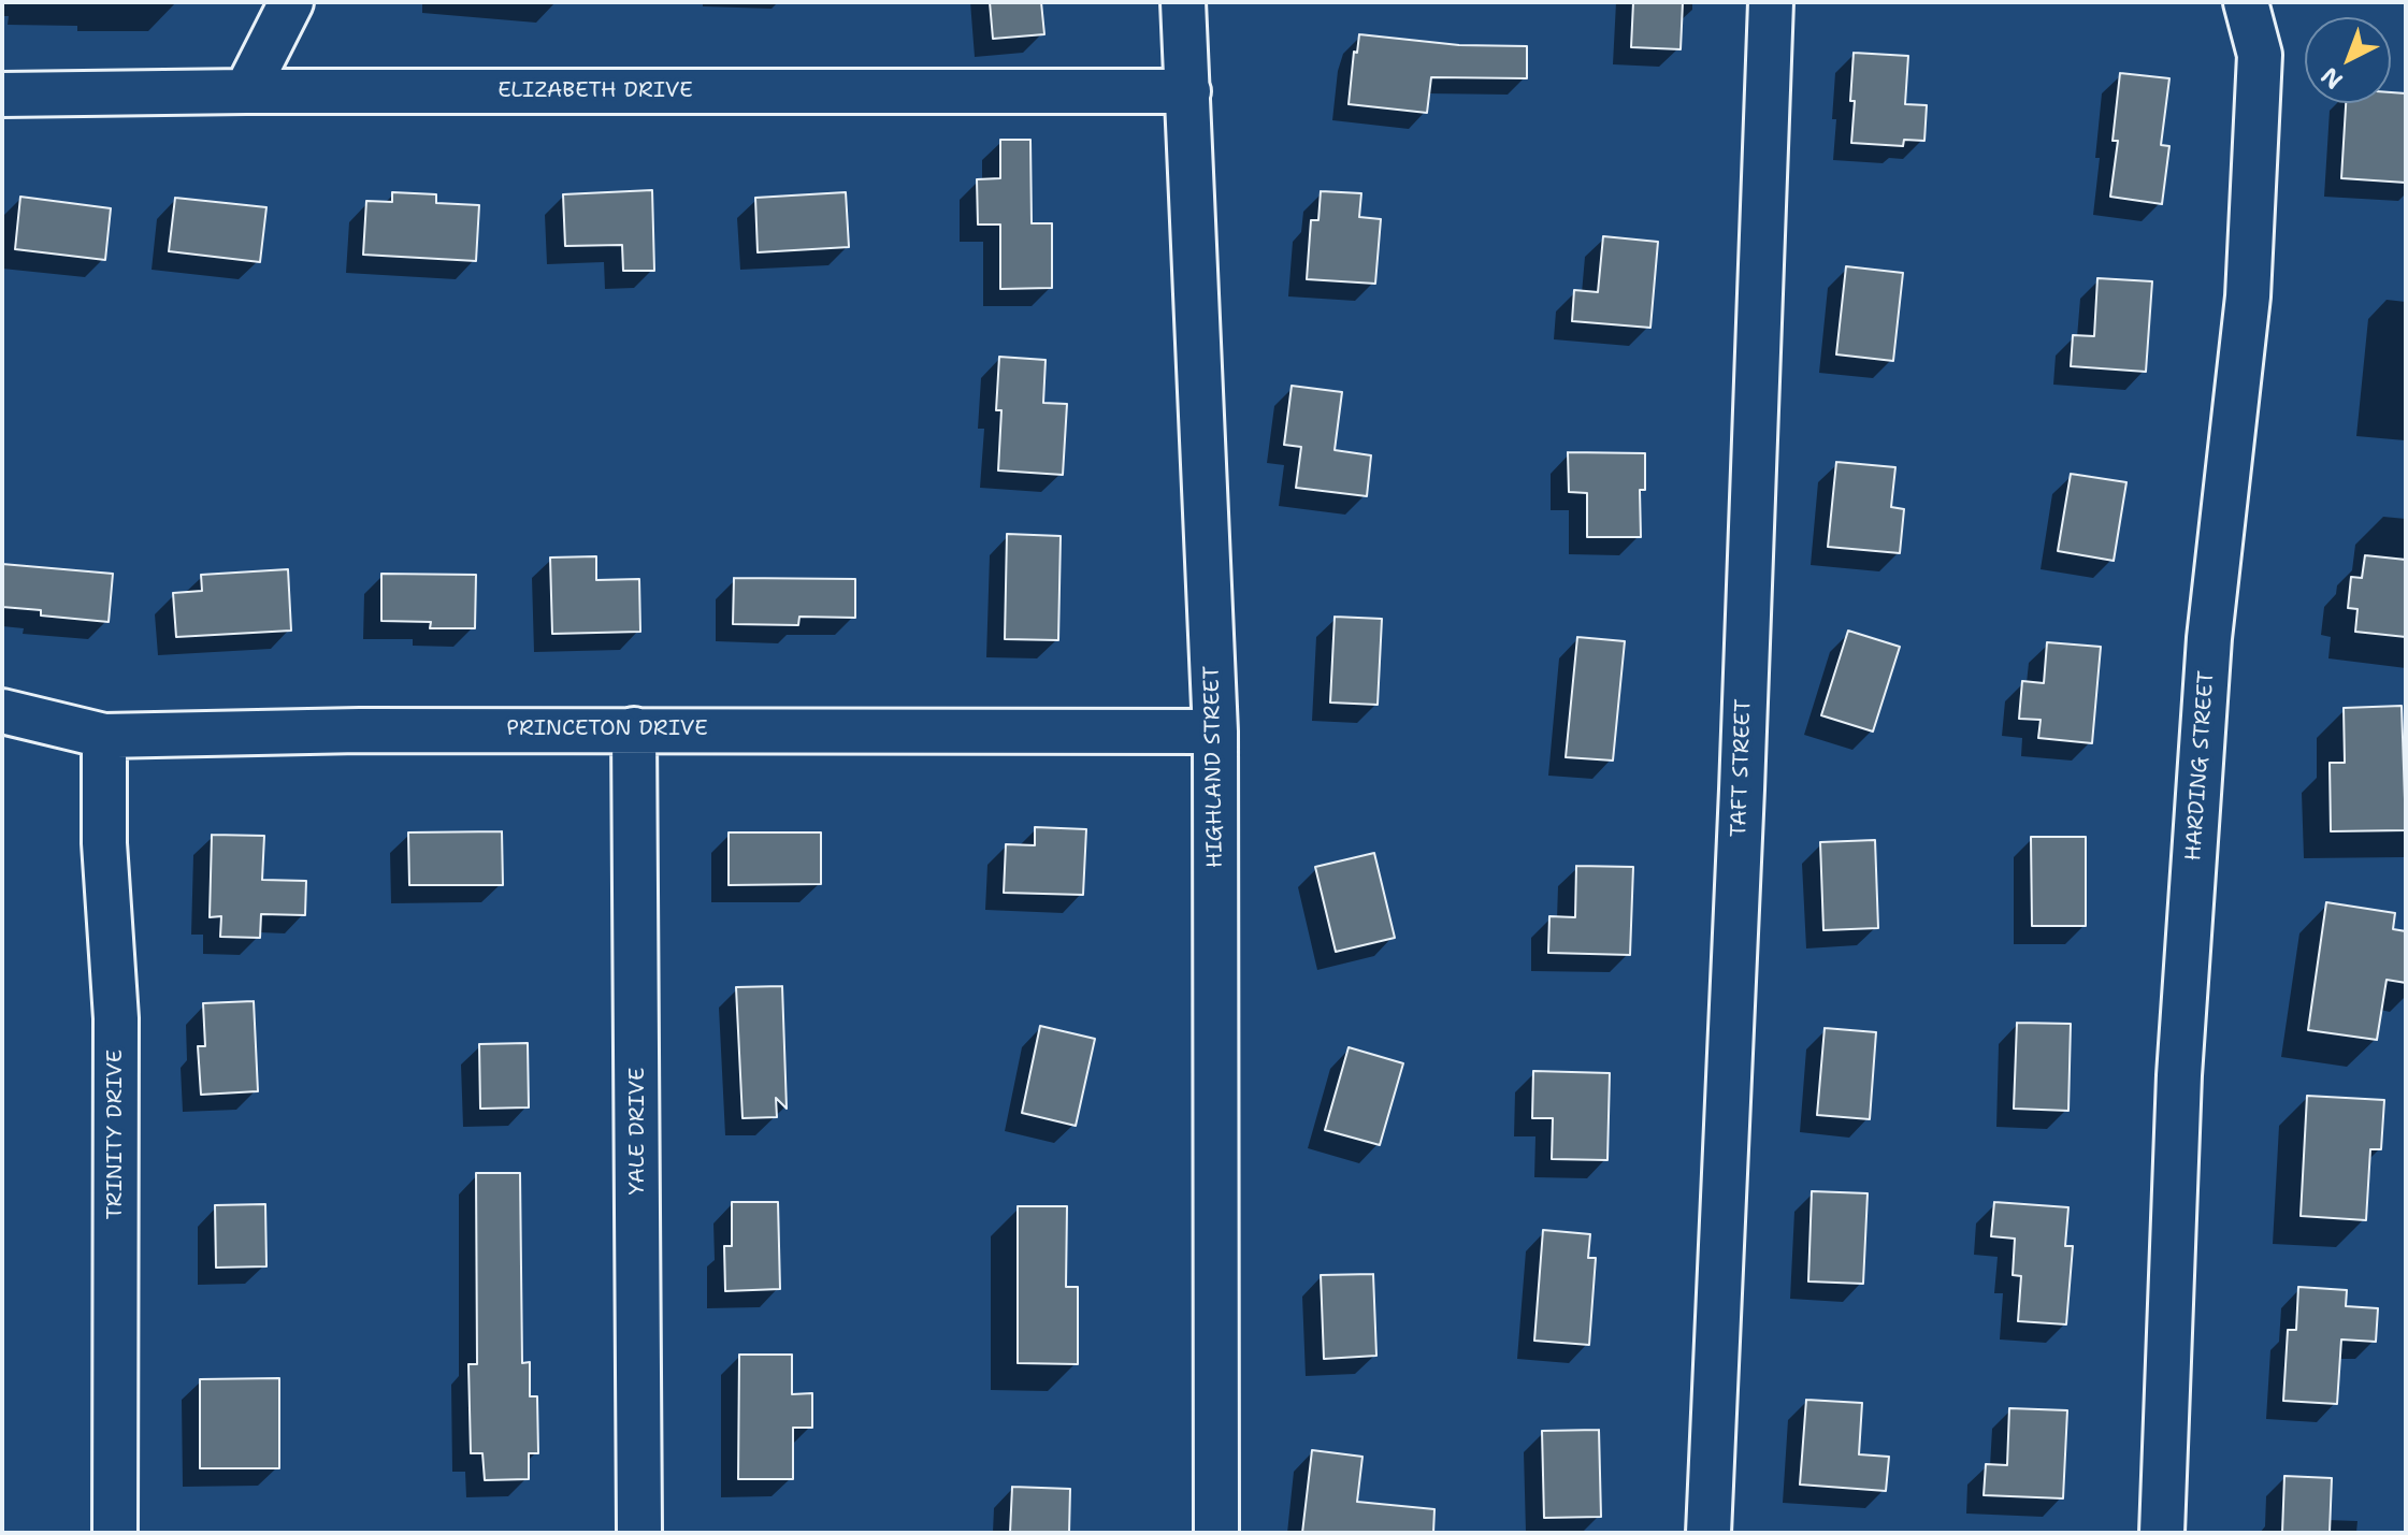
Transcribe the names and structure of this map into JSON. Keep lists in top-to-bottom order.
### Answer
{
  "streets": {
    "street": [
      "ELIZABETH DRIVE",
      "PRINCETON DRIVE",
      "HARDING STREET",
      "HIGHLAND STREET",
      "TAFT STREET",
      "YALE DRIVE",
      "TRINITY DRIVE"
    ]
  },
  "crossings": [
    ["ELIZABETH DRIVE", "HIGHLAND STREET"],
    ["PRINCETON DRIVE", "HIGHLAND STREET"],
    ["PRINCETON DRIVE", "YALE DRIVE"],
    ["PRINCETON DRIVE", "TRINITY DRIVE"]
  ],
  "north": "bottom left"
}
